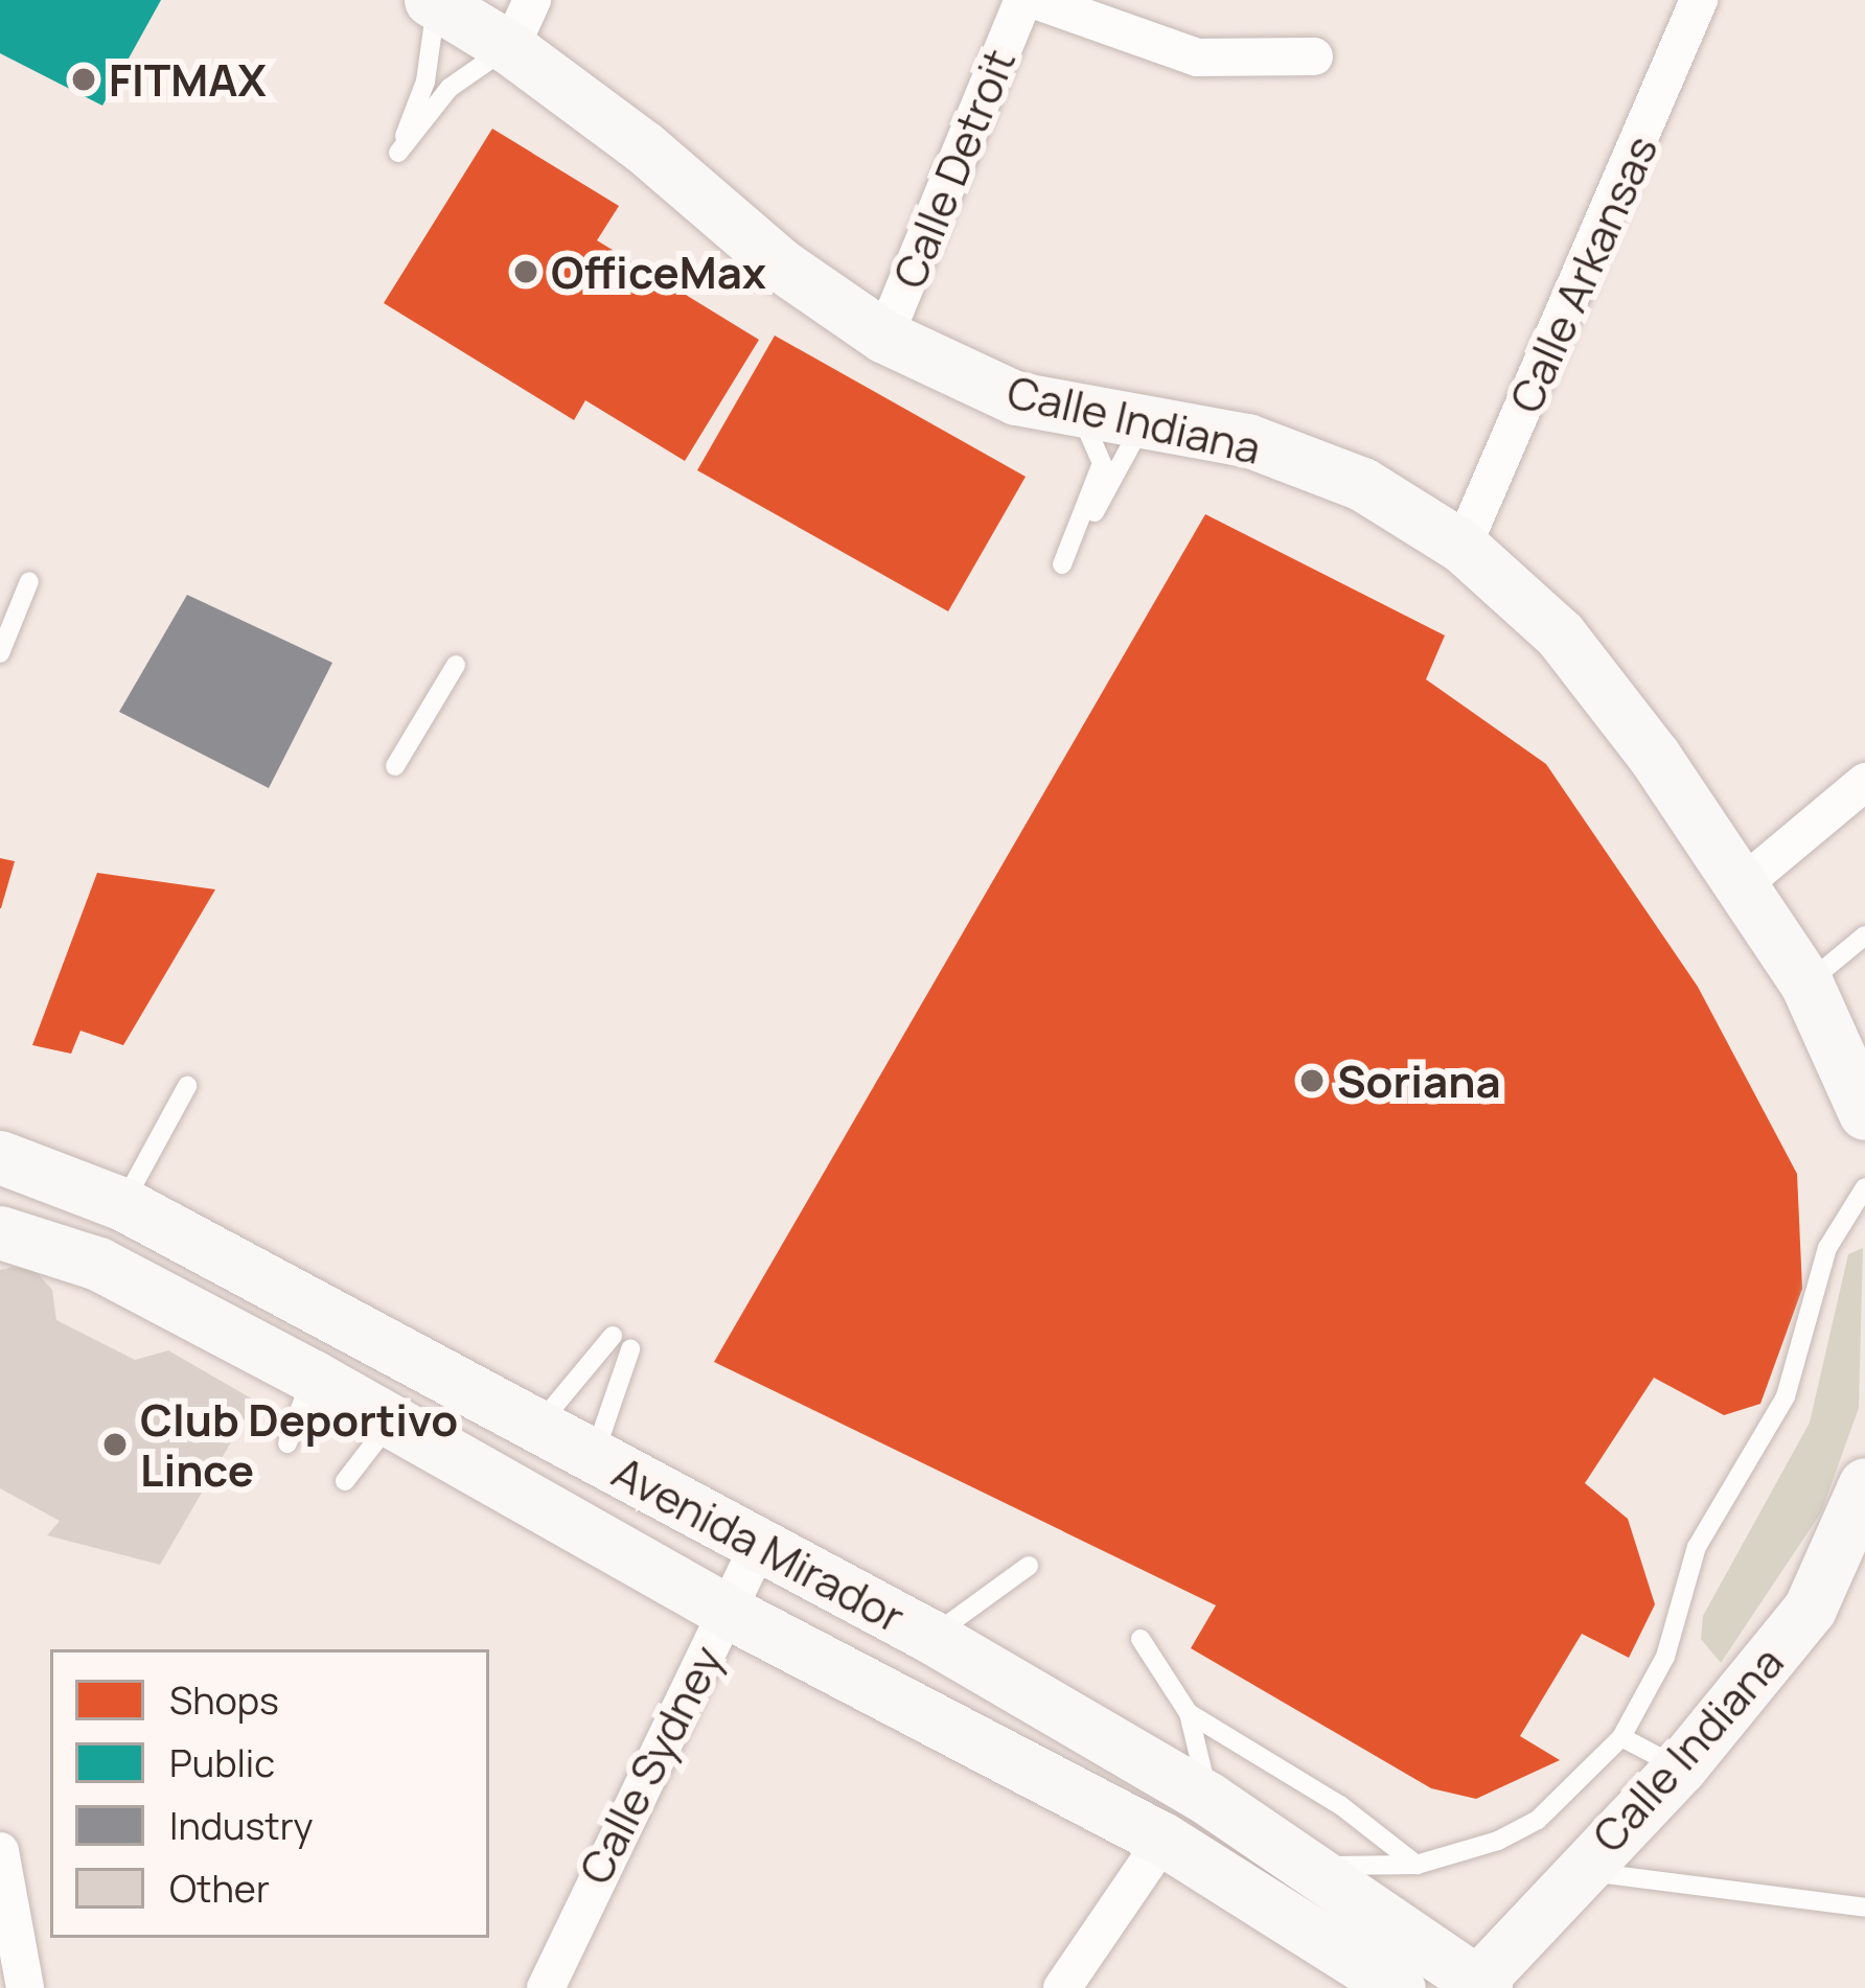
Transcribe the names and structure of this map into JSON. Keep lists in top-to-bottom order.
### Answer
{
  "streets": {
    "main road": ["Calle Indiana", "Avenida Mirador"],
    "street": ["Calle Detroit", "Calle Arkansas", "Calle Sydney"]
  },
  "crossings": [
    ["Calle Detroit", "Calle Indiana"],
    ["Calle Arkansas", "Calle Indiana"],
    ["Calle Indiana", "Avenida Mirador"],
    ["Avenida Mirador", "Calle Sydney"]
  ],
  "places": [
    "FITMAX",
    "OfficeMax",
    "Soriana",
    "Club Deportivo Lince"
  ],
  "legend": [
    "Shops",
    "Public",
    "Industry",
    "Other"
  ]
}
